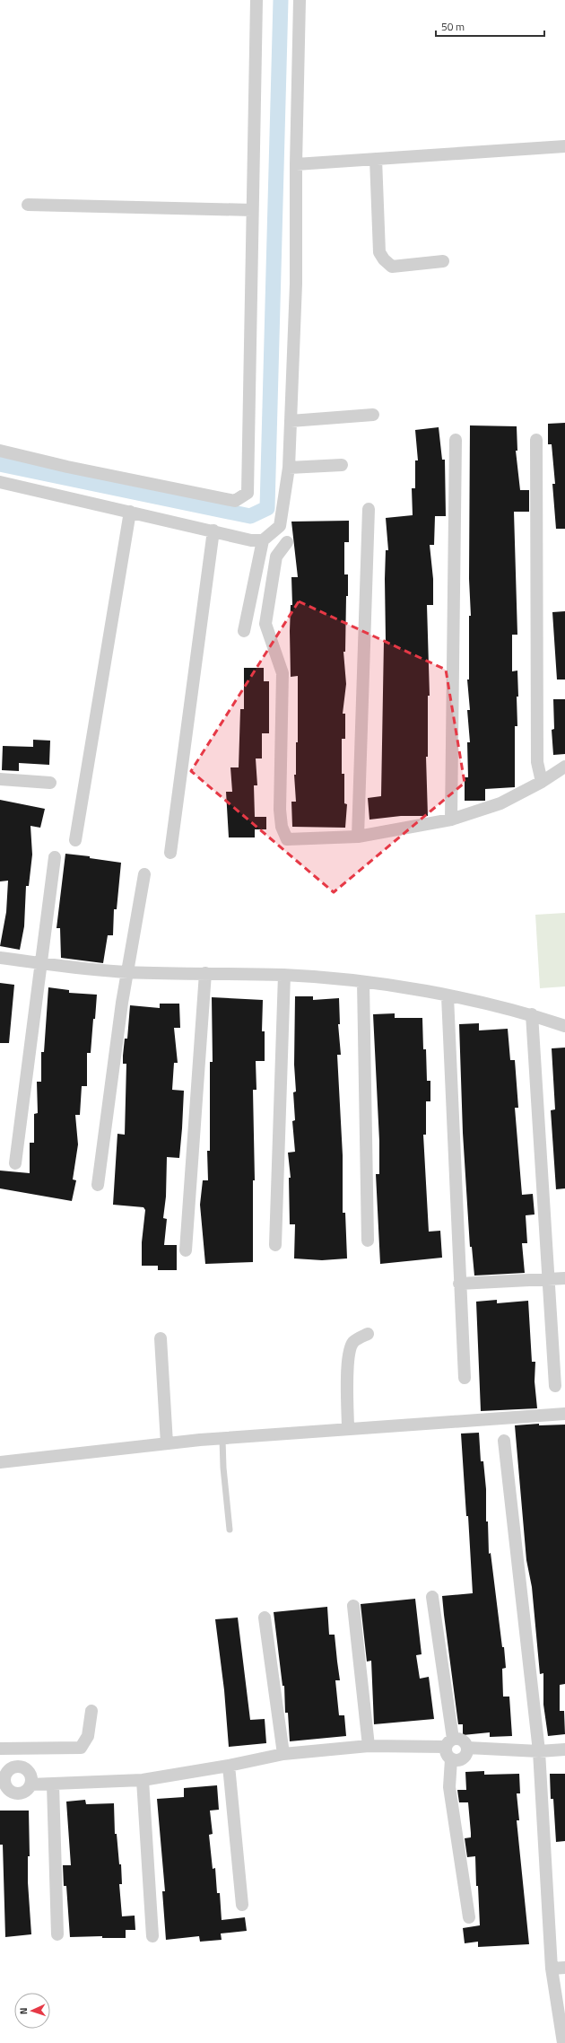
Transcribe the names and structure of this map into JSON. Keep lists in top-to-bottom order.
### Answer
{
  "scale_bar": "50 m",
  "north": "left"
}
